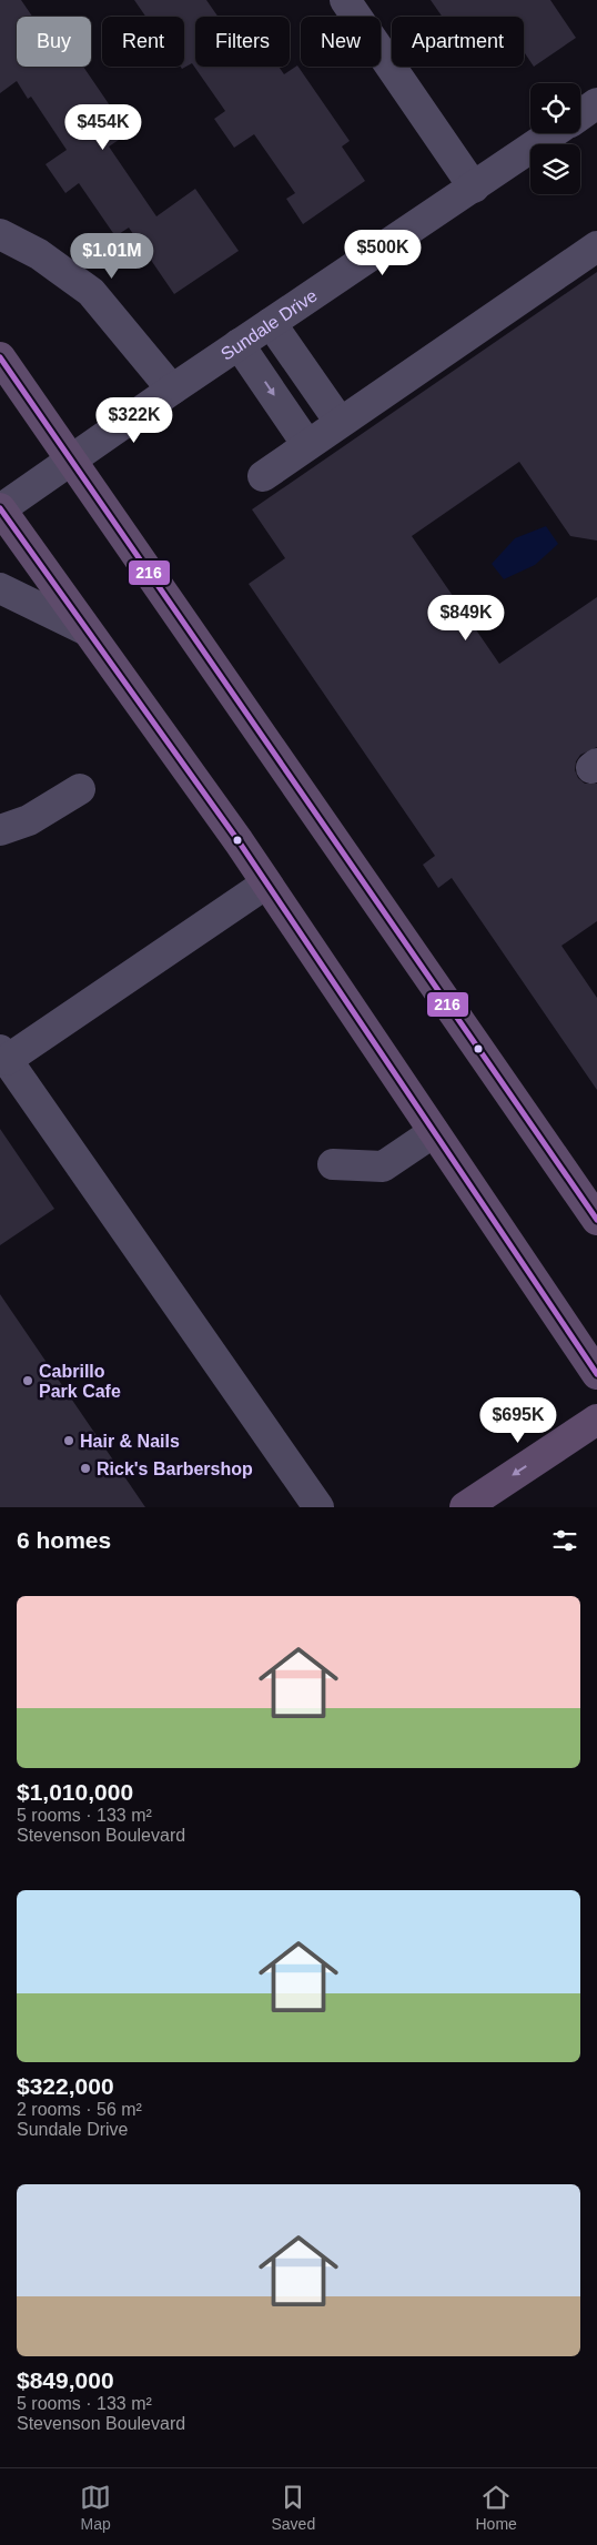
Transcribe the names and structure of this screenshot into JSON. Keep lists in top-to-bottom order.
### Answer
{
  "streets": {
    "street": ["Sundale Drive"]
  },
  "places": ["Cabrillo Park Cafe", "Hair & Nails", "Rick's Barbershop"],
  "lines": ["transit line 216"],
  "page": {
    "chip": [
      "Buy",
      "Rent",
      "Filters",
      "New",
      "Apartment"
    ],
    "price": [
      "$454K",
      "$500K",
      "$1.01M",
      "$322K",
      "$849K",
      "$695K"
    ],
    "heading": "6 homes",
    "list": [
      {
        "name": "$1,010,000",
        "note": "5 rooms · 133 m² · Stevenson Boulevard"
      },
      {
        "name": "$322,000",
        "note": "2 rooms · 56 m² · Sundale Drive"
      },
      {
        "name": "$849,000",
        "note": "5 rooms · 133 m² · Stevenson Boulevard"
      }
    ],
    "tabs": ["Map", "Saved", "Home"]
  }
}
